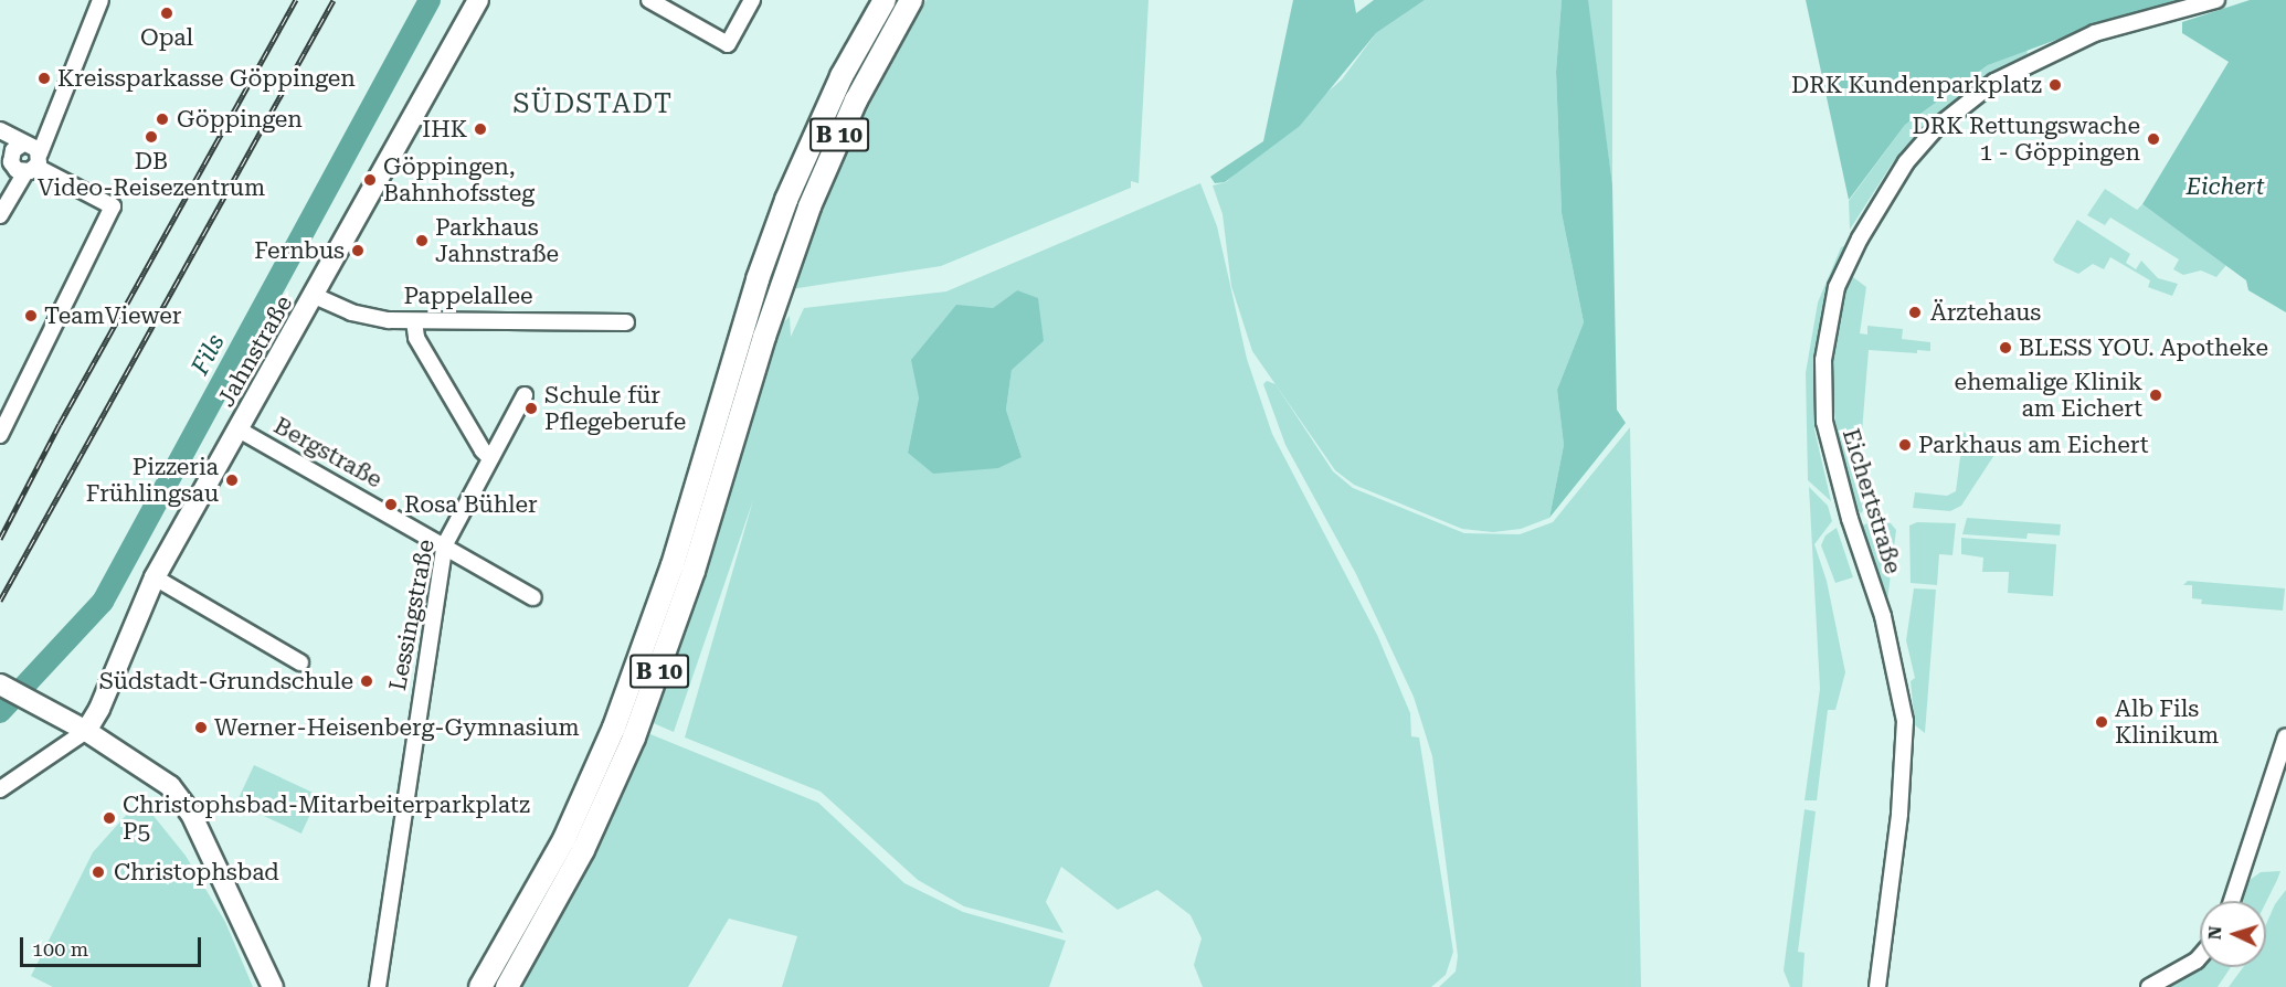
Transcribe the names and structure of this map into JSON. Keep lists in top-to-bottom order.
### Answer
{
  "streets": {
    "highway": ["B 10"],
    "main road": ["Jahnstraße"],
    "street": [
      "Pappelallee",
      "Bergstraße",
      "Eichertstraße",
      "Lessingstraße"
    ]
  },
  "crossings": [
    ["Pappelallee", "Jahnstraße"],
    ["Jahnstraße", "Bergstraße"],
    ["Bergstraße", "Lessingstraße"]
  ],
  "districts": ["SÜDSTADT"],
  "water": ["Fils"],
  "parks": ["Eichert"],
  "places": [
    "Opal",
    "Kreissparkasse Göppingen",
    "DRK Kundenparkplatz",
    "Göppingen",
    "IHK",
    "DB Video-Reisezentrum",
    "DRK Rettungswache 1 - Göppingen",
    "Göppingen, Bahnhofssteg",
    "Parkhaus Jahnstraße",
    "Fernbus",
    "Ärztehaus",
    "TeamViewer",
    "BLESS YOU. Apotheke",
    "ehemalige Klinik am Eichert",
    "Schule für Pflegeberufe",
    "Parkhaus am Eichert",
    "Pizzeria Frühlingsau",
    "Rosa Bühler",
    "Südstadt-Grundschule",
    "Alb Fils Klinikum",
    "Werner-Heisenberg-Gymnasium",
    "Christophsbad-Mitarbeiterparkplatz P5",
    "Christophsbad"
  ],
  "scale_bar": "100 m",
  "north": "left"
}
